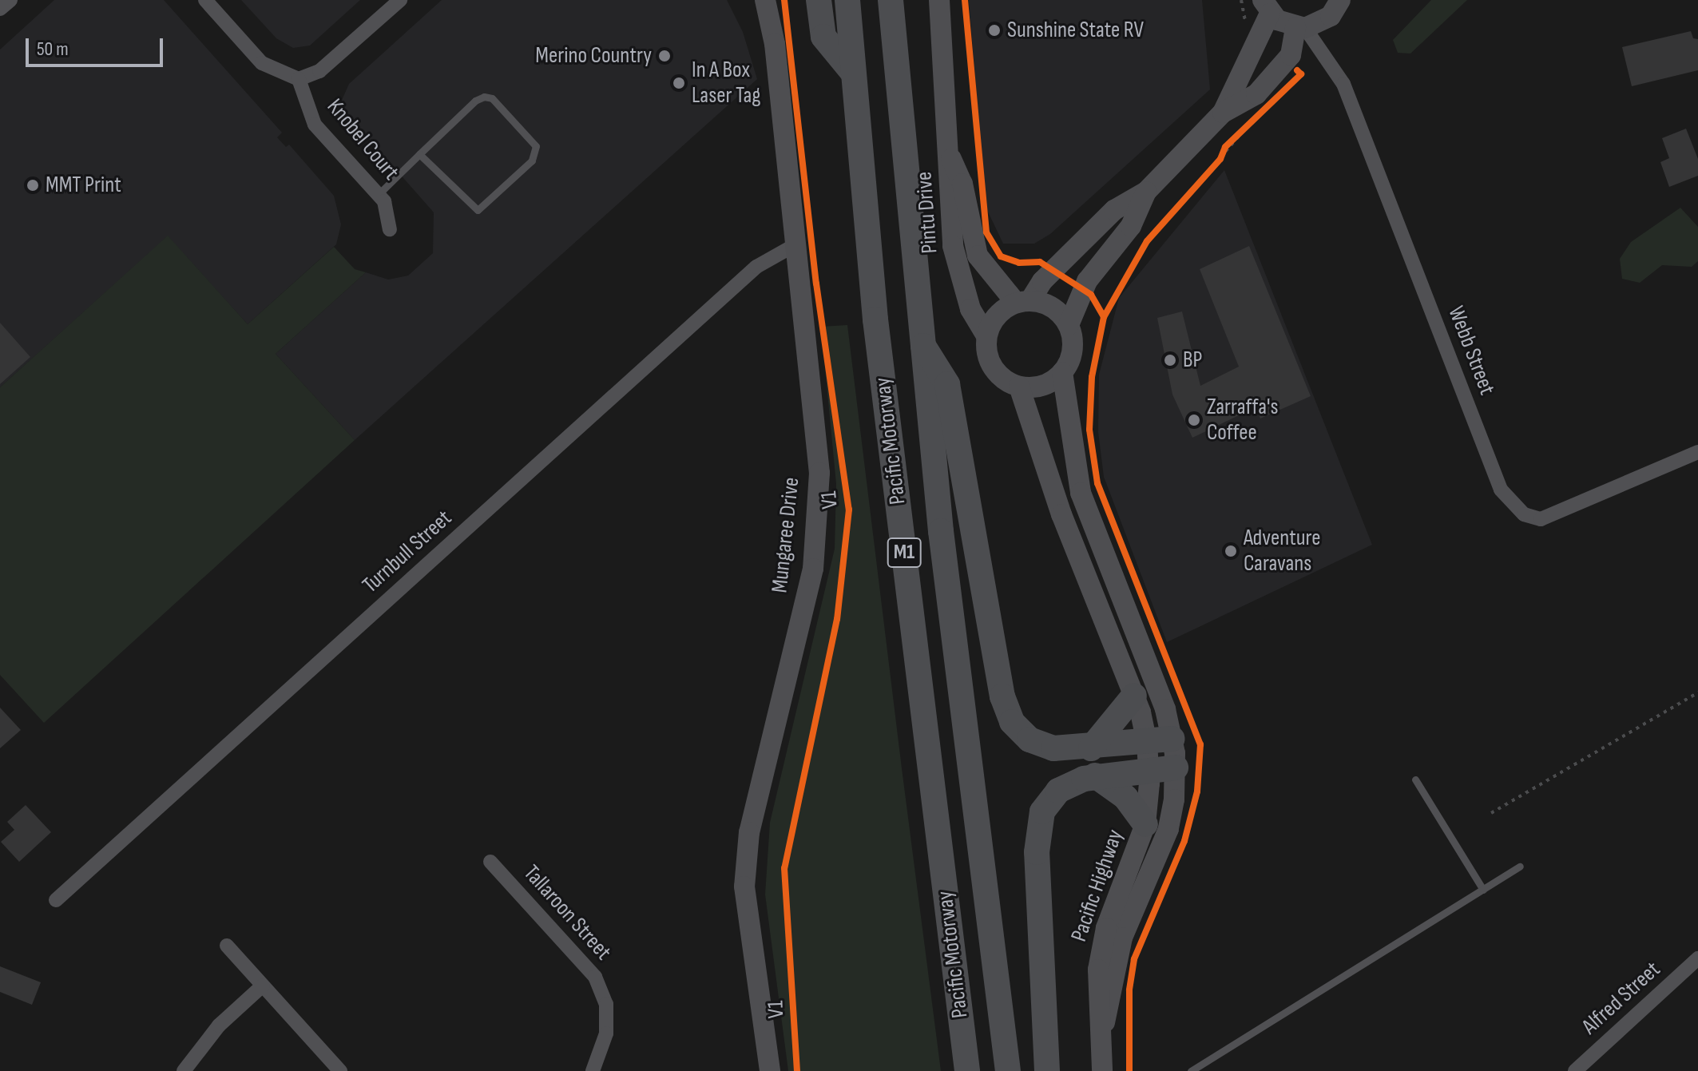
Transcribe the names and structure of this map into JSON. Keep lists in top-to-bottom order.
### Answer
{
  "streets": {
    "highway": ["Pacific Motorway", "M1"],
    "street": [
      "Knobel Court",
      "Pintu Drive",
      "Webb Street",
      "Mungaree Drive",
      "Turnbull Street",
      "Pacific Highway",
      "Tallaroon Street",
      "Alfred Street"
    ],
    "cycle path": ["V1"]
  },
  "crossings": [
    ["Pintu Drive", "Pacific Highway"],
    ["Mungaree Drive", "Turnbull Street"]
  ],
  "places": [
    "Sunshine State RV",
    "Merino Country",
    "In A Box Laser Tag",
    "MMT Print",
    "BP",
    "Zarraffa's Coffee",
    "Adventure Caravans"
  ],
  "scale_bar": "50 m"
}
